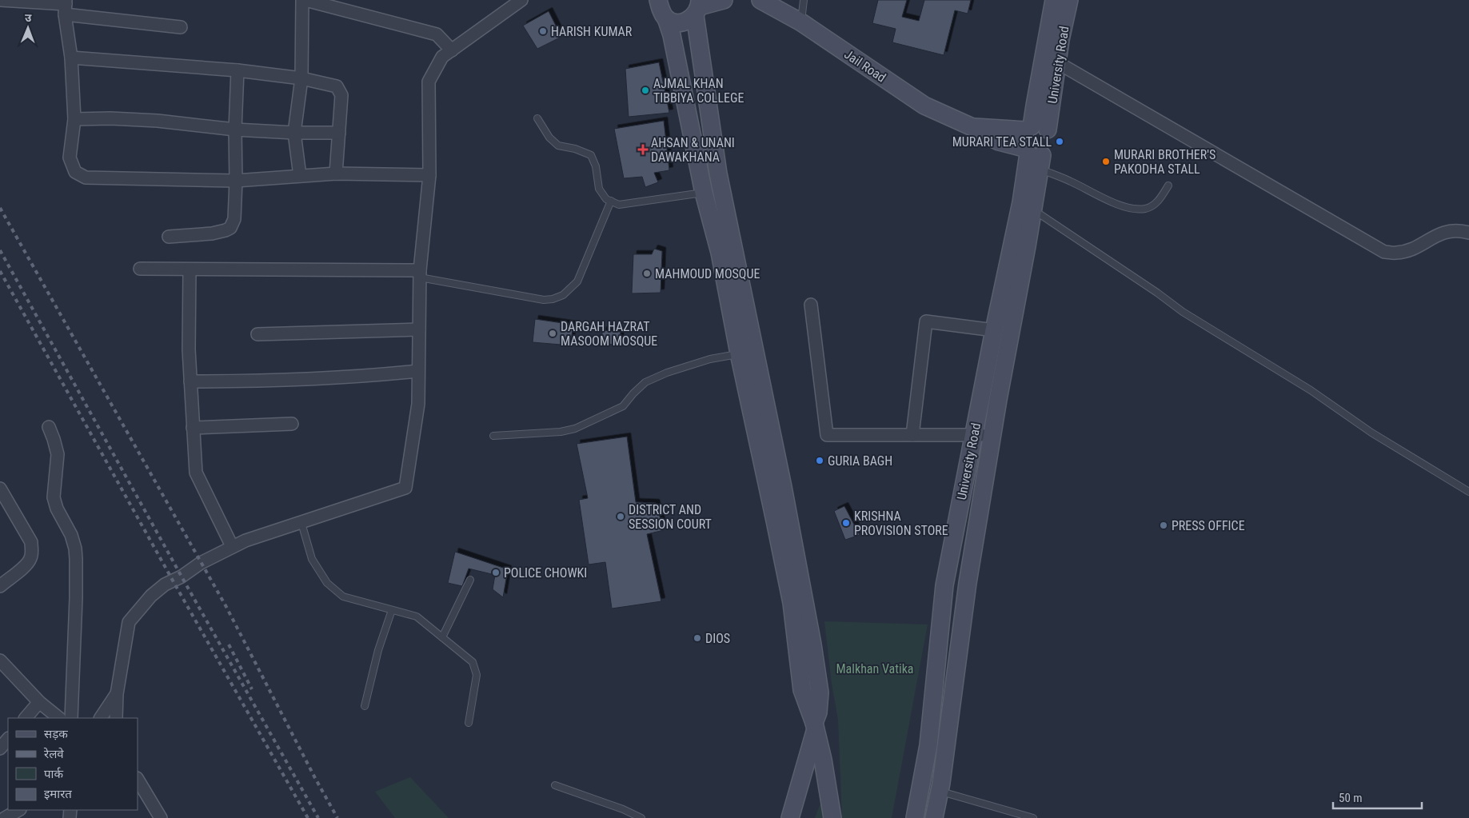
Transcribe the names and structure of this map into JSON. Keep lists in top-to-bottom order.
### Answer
{
  "streets": {
    "main road": ["University Road", "Jail Road"]
  },
  "crossings": [
    ["University Road", "Jail Road"]
  ],
  "parks": ["Malkhan Vatika"],
  "places": {
    "other": [
      "HARISH KUMAR",
      "AJMAL KHAN TIBBIYA COLLEGE",
      "MURARI TEA STALL",
      "MURARI BROTHER'S PAKODHA STALL",
      "MAHMOUD MOSQUE",
      "DARGAH HAZRAT MASOOM MOSQUE",
      "GURIA BAGH",
      "DISTRICT AND SESSION COURT",
      "KRISHNA PROVISION STORE",
      "PRESS OFFICE",
      "POLICE CHOWKI",
      "DIOS"
    ],
    "health": ["AHSAN & UNANI DAWAKHANA"]
  },
  "legend": [
    "सड़क",
    "रेलवे",
    "पार्क",
    "इमारत"
  ],
  "scale_bar": "50 m",
  "north": "top"
}
